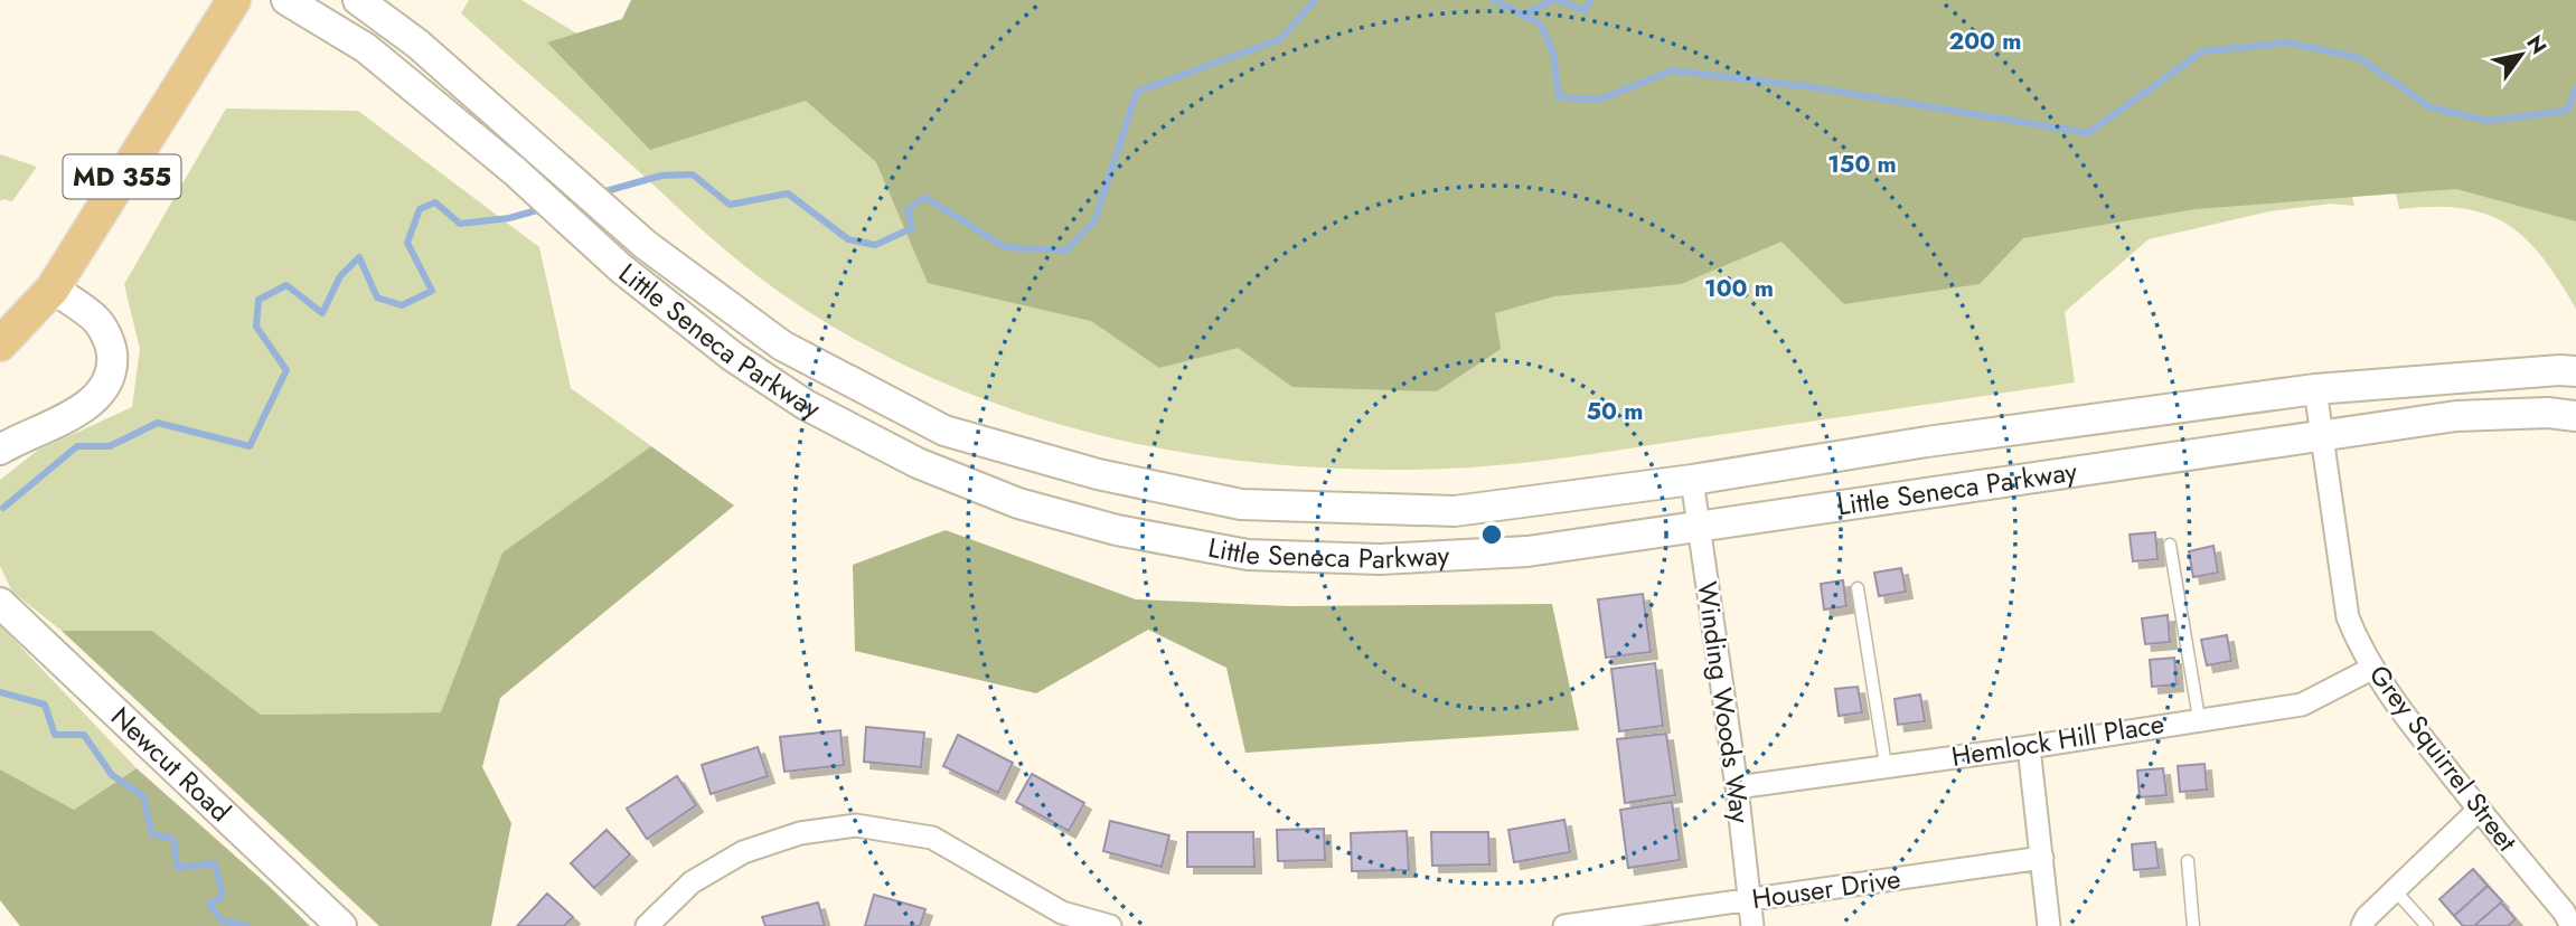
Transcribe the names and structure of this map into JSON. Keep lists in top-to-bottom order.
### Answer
{
  "streets": {
    "main road": ["MD 355", "Little Seneca Parkway", "Newcut Road"],
    "street": [
      "Winding Woods Way",
      "Hemlock Hill Place",
      "Grey Squirrel Street",
      "Houser Drive"
    ]
  },
  "crossings": [
    ["Little Seneca Parkway", "Winding Woods Way"],
    ["Little Seneca Parkway", "Grey Squirrel Street"],
    ["Winding Woods Way", "Hemlock Hill Place"],
    ["Winding Woods Way", "Houser Drive"],
    ["Hemlock Hill Place", "Grey Squirrel Street"]
  ],
  "north": "top right",
  "rings": [
    "200 m",
    "150 m",
    "100 m",
    "50 m"
  ]
}
